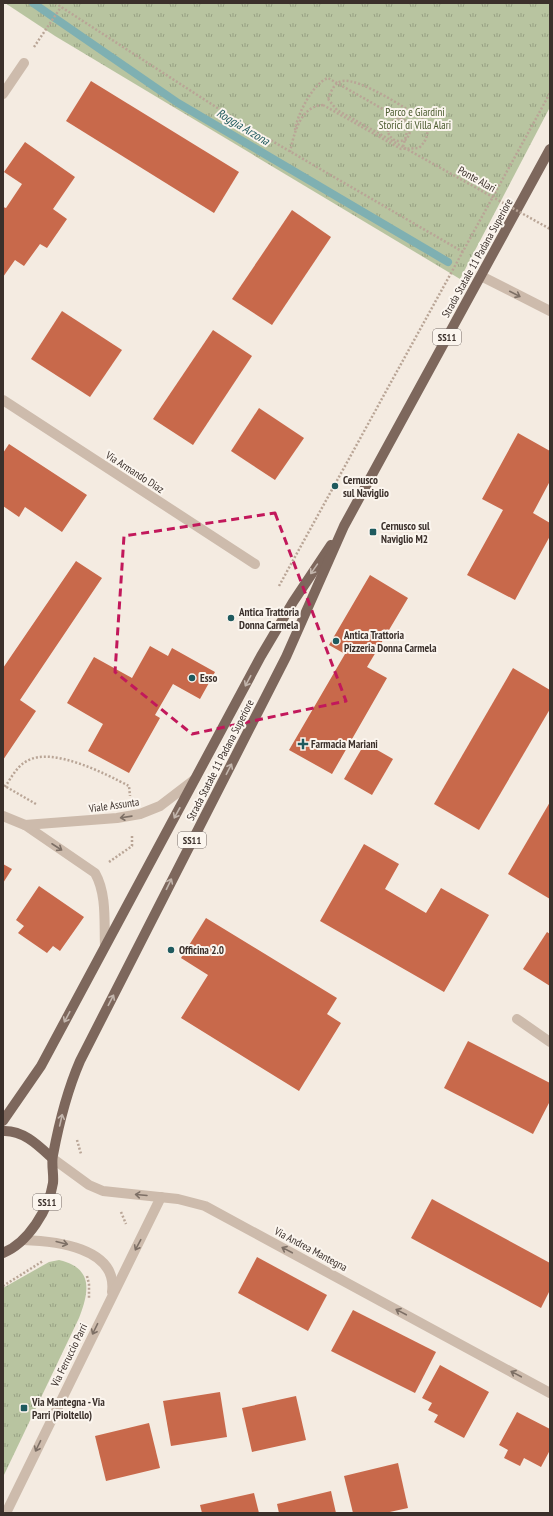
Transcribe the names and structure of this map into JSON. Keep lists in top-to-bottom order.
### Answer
{
  "streets": {
    "main road": ["Strada Statale 11 Padana Superiore", "SS11"],
    "street": [
      "Via Armando Diaz",
      "Viale Assunta",
      "Via Andrea Mantegna",
      "Via Ferruccio Parri"
    ],
    "path": ["Ponte Alari"]
  },
  "crossings": [
    ["Strada Statale 11 Padana Superiore", "Viale Assunta"],
    ["Strada Statale 11 Padana Superiore", "Via Andrea Mantegna"],
    ["Via Andrea Mantegna", "Via Ferruccio Parri"]
  ],
  "one_way": ["Via Andrea Mantegna", "Via Ferruccio Parri"],
  "water": ["Roggia Arzona"],
  "parks": ["Parco e Giardini Storici di Villa Alari"],
  "places": {
    "other": [
      "Cernusco sul Naviglio",
      "Antica Trattoria Donna Carmela",
      "Antica Trattoria Pizzeria Donna Carmela",
      "Esso",
      "Officina 2.0"
    ],
    "transit": ["Cernusco sul Naviglio M2", "Via Mantegna - Via Parri (Pioltello)"],
    "health": ["Farmacia Mariani"]
  }
}
